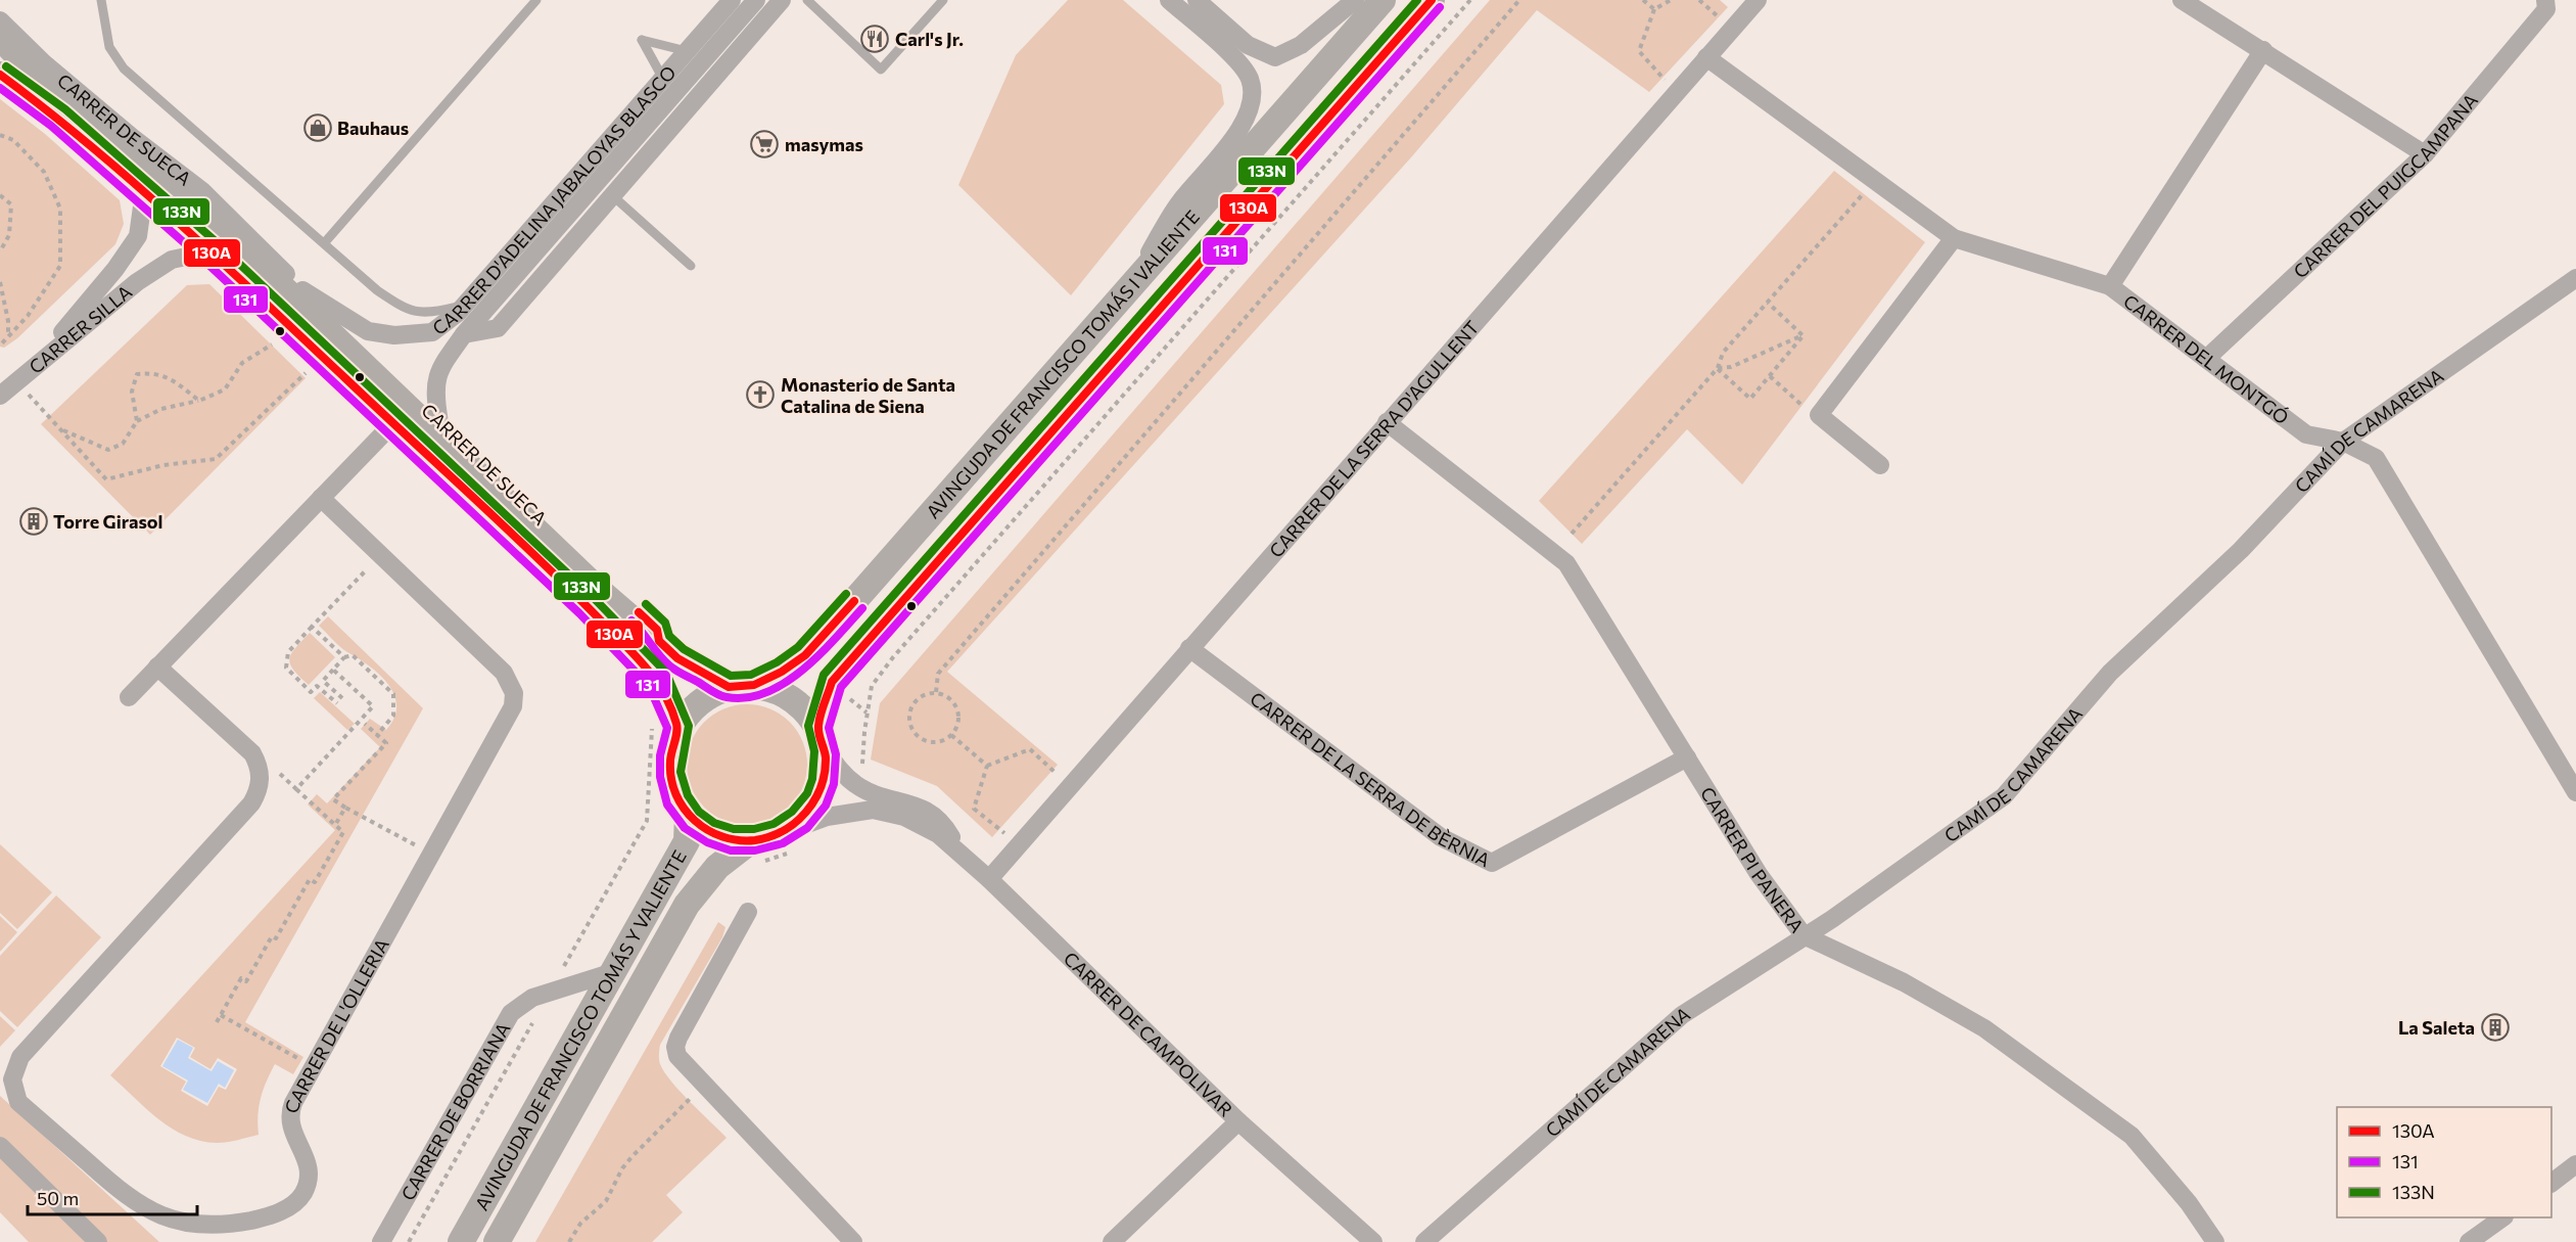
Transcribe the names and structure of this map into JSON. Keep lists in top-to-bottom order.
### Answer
{
  "streets": {
    "main road": ["CARRER DE SUECA", "AVINGUDA DE FRANCISCO TOMÁS I VALIENTE", "AVINGUDA DE FRANCISCO TOMÁS Y VALIENTE"],
    "street": [
      "CARRER DEL PUIGCAMPANA",
      "CARRER D'ADELINA JABALOYAS BLASCO",
      "CARRER SILLA",
      "CARRER DEL MONTGÓ",
      "CAMÍ DE CAMARENA",
      "CARRER DE LA SERRA D'AGULLENT",
      "CARRER DE LA SERRA DE BÈRNIA",
      "CARRER PI PANERA",
      "CARRER DE L'OLLERIA",
      "CARRER DE CAMPOLIVAR",
      "CARRER DE BORRIANA"
    ]
  },
  "crossings": [
    ["CARRER DE SUECA", "CARRER D'ADELINA JABALOYAS BLASCO"],
    ["CARRER DE SUECA", "CARRER SILLA"],
    ["CARRER DE SUECA", "AVINGUDA DE FRANCISCO TOMÁS I VALIENTE"],
    ["CARRER DE SUECA", "CARRER DE CAMPOLIVAR"],
    ["CARRER DEL PUIGCAMPANA", "CARRER DEL MONTGÓ"],
    ["CARRER DEL MONTGÓ", "CAMÍ DE CAMARENA"],
    ["CARRER DEL MONTGÓ", "CARRER DE LA SERRA D'AGULLENT"],
    ["AVINGUDA DE FRANCISCO TOMÁS I VALIENTE", "CARRER DE CAMPOLIVAR"],
    ["CAMÍ DE CAMARENA", "CARRER PI PANERA"],
    ["CARRER DE LA SERRA D'AGULLENT", "CARRER DE LA SERRA DE BÈRNIA"],
    ["CARRER DE LA SERRA D'AGULLENT", "CARRER PI PANERA"],
    ["CARRER DE LA SERRA D'AGULLENT", "CARRER DE CAMPOLIVAR"],
    ["CARRER DE LA SERRA DE BÈRNIA", "CARRER PI PANERA"],
    ["AVINGUDA DE FRANCISCO TOMÁS Y VALIENTE", "CARRER DE BORRIANA"]
  ],
  "places": {
    "restaurant": ["Carl's Jr."],
    "shop": ["Bauhaus"],
    "supermarket": ["masymas"],
    "church": ["Monasterio de Santa Catalina de Siena"],
    "building": ["Torre Girasol", "La Saleta"]
  },
  "lines": ["transit line 130A", "transit line 133N", "transit line 131"],
  "legend": ["130A", "131", "133N"],
  "scale_bar": "50 m"
}
